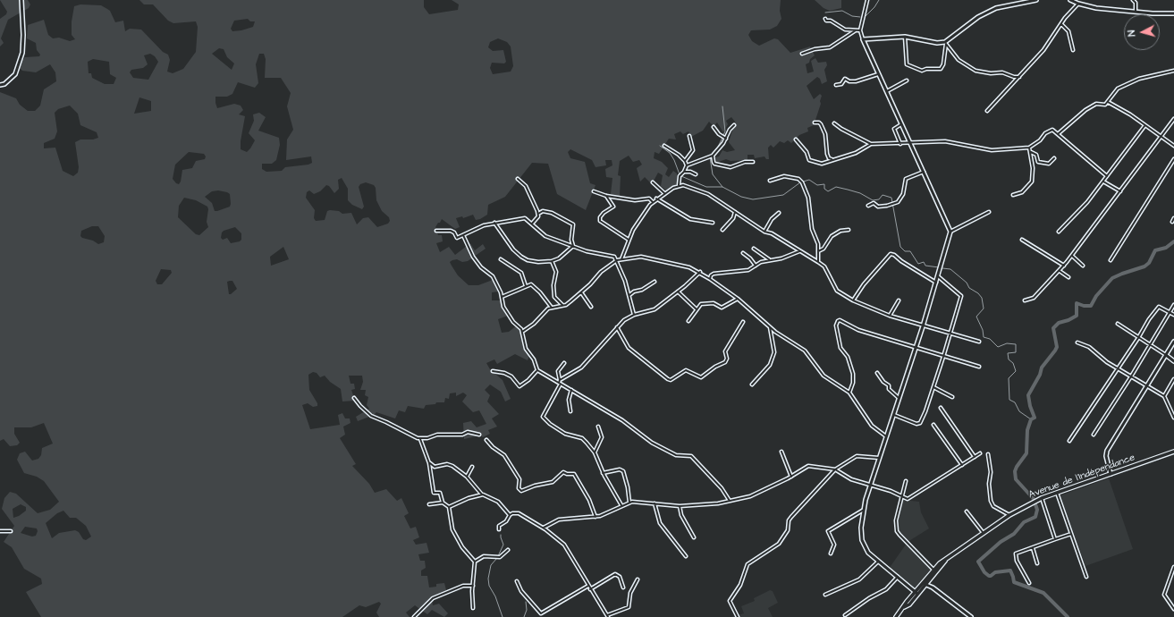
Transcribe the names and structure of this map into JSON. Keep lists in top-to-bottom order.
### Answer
{
  "streets": {
    "main road": ["Avenue de l'Indépendance"]
  },
  "north": "left"
}
